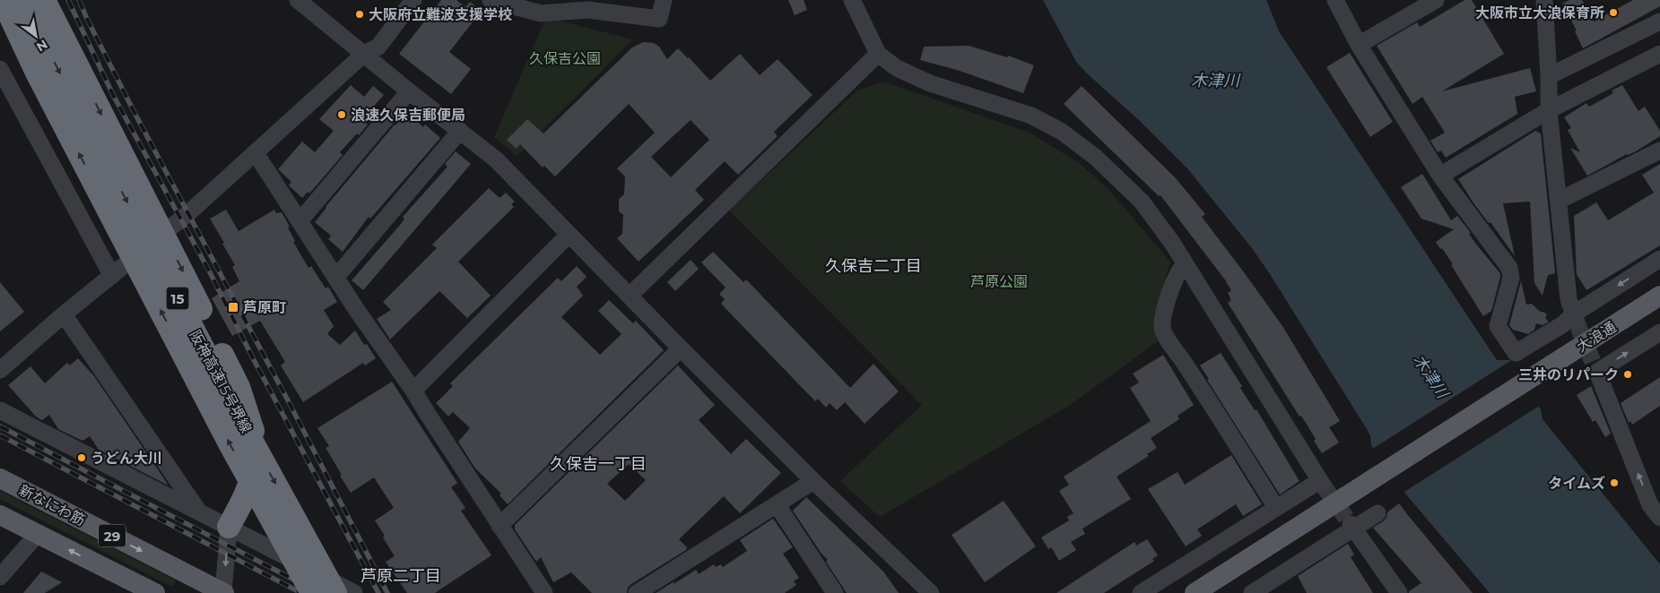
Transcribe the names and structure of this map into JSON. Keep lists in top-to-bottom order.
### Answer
{
  "streets": {
    "highway": ["15", "阪神高速15号堺線"],
    "main road": ["大浪通", "新なにわ筋", "29"]
  },
  "districts": ["久保吉二丁目", "久保吉一丁目", "芦原二丁目"],
  "water": ["木津川"],
  "parks": ["久保吉公園", "芦原公園"],
  "places": {
    "other": [
      "大阪市立大浪保育所",
      "大阪府立難波支援学校",
      "浪速久保吉郵便局",
      "三井のリパーク",
      "うどん大川",
      "タイムズ"
    ],
    "transit": ["芦原町"]
  },
  "north": "bottom right"
}
